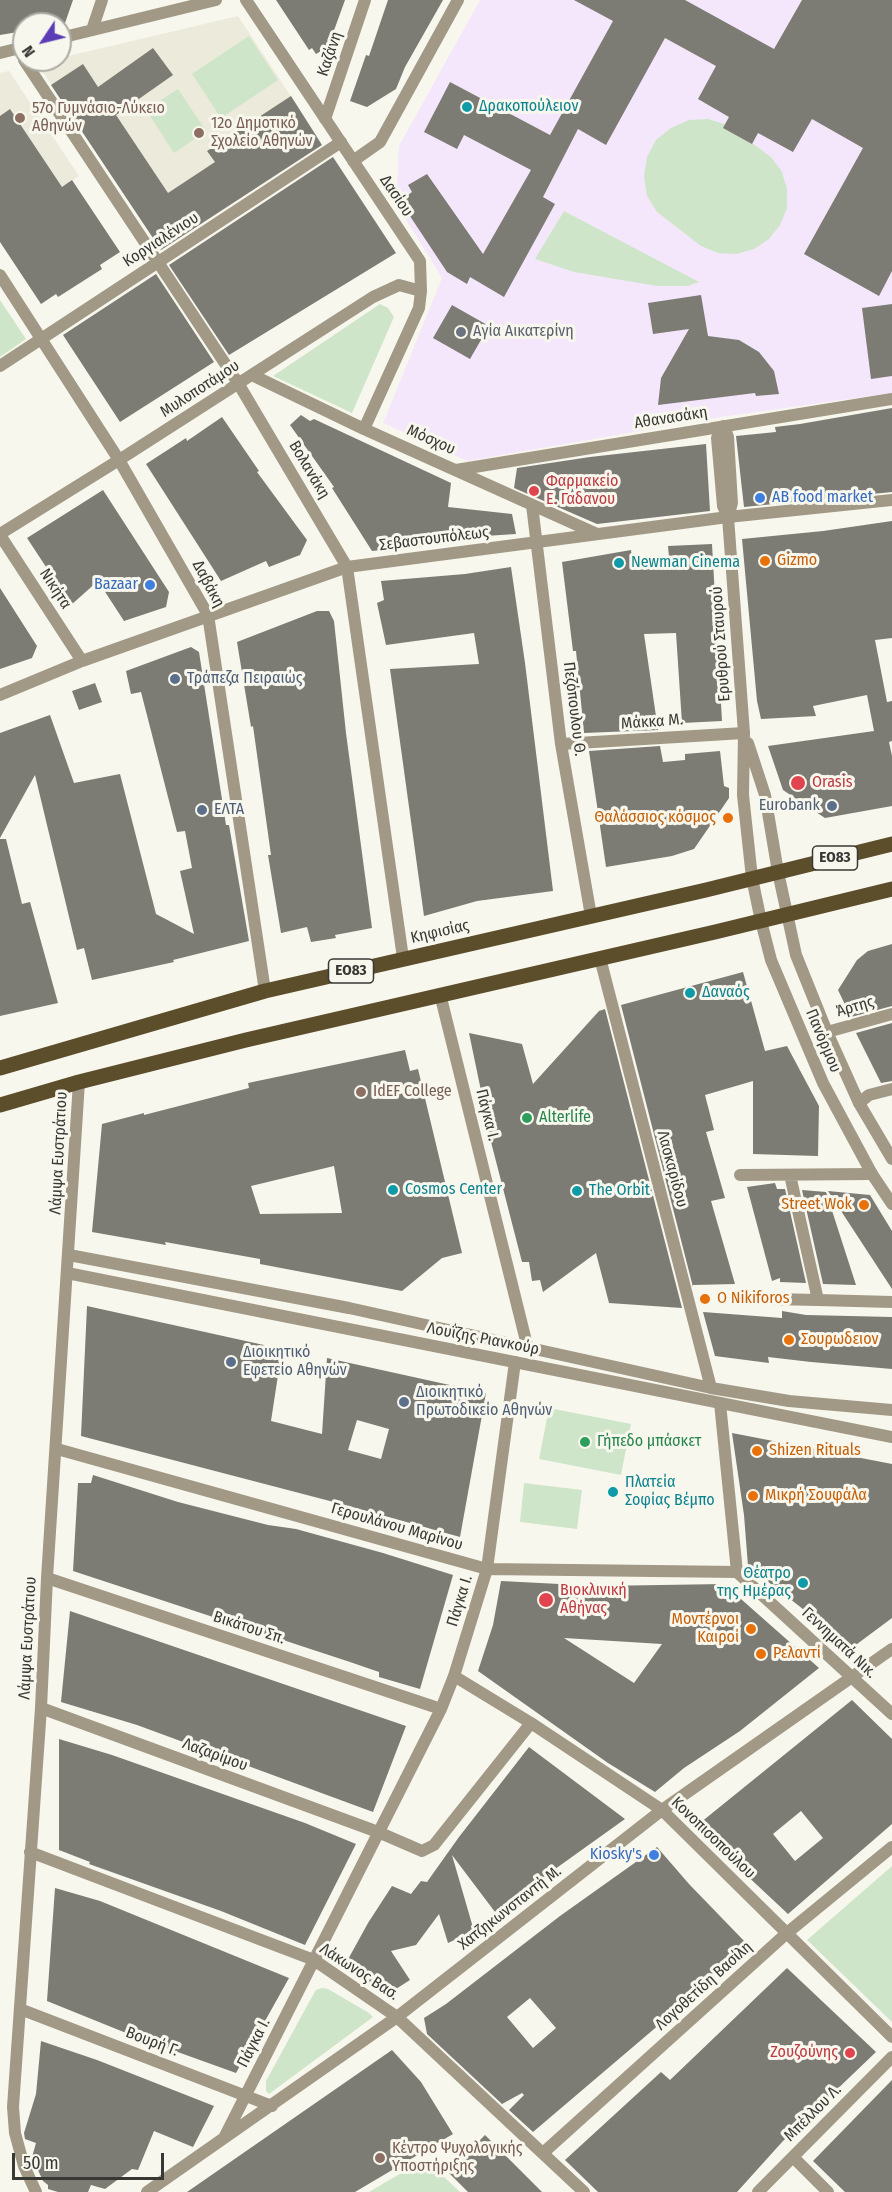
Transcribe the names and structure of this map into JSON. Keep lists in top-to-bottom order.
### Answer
{
  "streets": {
    "main road": ["ΕΟ83", "Κηφισίας"],
    "street": [
      "Καζάνη",
      "Δασίου",
      "Κοργιαλένιου",
      "Μυλοποτάμου",
      "Αθανασάκη",
      "Μόσχου",
      "Βολανάκη",
      "Σεβαστουπόλεως",
      "Δαβάκη",
      "Νικήτα",
      "Ερυθρού Σταυρού",
      "Πεζόπουλου Θ.",
      "Μάκκα Μ.",
      "Άρτης",
      "Πανόρμου",
      "Πάγκα Ι.",
      "Λάμψα Ευστράτιου",
      "Λασκαρίδου",
      "Λουΐζης Ριανκούρ",
      "Γερουλάνου Μαρίνου",
      "Βικάτου Σπ.",
      "Γεννηματά Νικ.",
      "Λαζαρίμου",
      "Κονοπισοπούλου",
      "Χατζηκωνσταντή Μ.",
      "Λάκωνος Βασ.",
      "Λογοθετίδη Βασίλη",
      "Βουρή Γ.",
      "Μπέλλου Λ."
    ]
  },
  "crossings": [
    ["Καζάνη", "Δασίου"],
    ["Δασίου", "Κοργιαλένιου"],
    ["Δασίου", "Μυλοποτάμου"],
    ["Δασίου", "Μόσχου"],
    ["Κοργιαλένιου", "Βολανάκη"],
    ["Κοργιαλένιου", "Δαβάκη"],
    ["Μυλοποτάμου", "Μόσχου"],
    ["Μυλοποτάμου", "Βολανάκη"],
    ["Μυλοποτάμου", "Δαβάκη"],
    ["Μυλοποτάμου", "Νικήτα"],
    ["Αθανασάκη", "Μόσχου"],
    ["Αθανασάκη", "Ερυθρού Σταυρού"],
    ["Μόσχου", "Σεβαστουπόλεως"],
    ["Μόσχου", "Πεζόπουλου Θ."],
    ["Βολανάκη", "Σεβαστουπόλεως"],
    ["Βολανάκη", "Κηφισίας"],
    ["Σεβαστουπόλεως", "Δαβάκη"],
    ["Σεβαστουπόλεως", "Νικήτα"],
    ["Σεβαστουπόλεως", "Ερυθρού Σταυρού"],
    ["Σεβαστουπόλεως", "Πεζόπουλου Θ."],
    ["Δαβάκη", "Κηφισίας"],
    ["Ερυθρού Σταυρού", "Μάκκα Μ."],
    ["Ερυθρού Σταυρού", "Κηφισίας"],
    ["Ερυθρού Σταυρού", "Πανόρμου"],
    ["Πεζόπουλου Θ.", "Μάκκα Μ."],
    ["Πεζόπουλου Θ.", "Κηφισίας"],
    ["Κηφισίας", "Πανόρμου"],
    ["Άρτης", "Πανόρμου"],
    ["Πάγκα Ι.", "Λουΐζης Ριανκούρ"],
    ["Πάγκα Ι.", "Γερουλάνου Μαρίνου"],
    ["Πάγκα Ι.", "Βικάτου Σπ."],
    ["Πάγκα Ι.", "Λαζαρίμου"],
    ["Πάγκα Ι.", "Κονοπισοπούλου"],
    ["Πάγκα Ι.", "Χατζηκωνσταντή Μ."],
    ["Πάγκα Ι.", "Λάκωνος Βασ."],
    ["Πάγκα Ι.", "Βουρή Γ."],
    ["Λάμψα Ευστράτιου", "Λουΐζης Ριανκούρ"],
    ["Λάμψα Ευστράτιου", "Γερουλάνου Μαρίνου"],
    ["Λάμψα Ευστράτιου", "Βικάτου Σπ."],
    ["Λάμψα Ευστράτιου", "Λαζαρίμου"],
    ["Λάμψα Ευστράτιου", "Λάκωνος Βασ."],
    ["Λάμψα Ευστράτιου", "Βουρή Γ."],
    ["Λασκαρίδου", "Λουΐζης Ριανκούρ"],
    ["Γερουλάνου Μαρίνου", "Γεννηματά Νικ."],
    ["Γεννηματά Νικ.", "Χατζηκωνσταντή Μ."],
    ["Κονοπισοπούλου", "Χατζηκωνσταντή Μ."],
    ["Κονοπισοπούλου", "Λογοθετίδη Βασίλη"],
    ["Χατζηκωνσταντή Μ.", "Λάκωνος Βασ."],
    ["Χατζηκωνσταντή Μ.", "Βουρή Γ."],
    ["Λάκωνος Βασ.", "Λογοθετίδη Βασίλη"]
  ],
  "places": [
    "Δρακοπούλειον",
    "57ο Γυμνάσιο-Λύκειο Αθηνών",
    "12ο Δημοτικό Σχολείο Αθηνών",
    "Αγία Αικατερίνη",
    "Φαρμακείο Ε. Γαδανου",
    "AB food market",
    "Gizmo",
    "Newman Cinema",
    "Bazaar",
    "Τράπεζα Πειραιώς",
    "Orasis",
    "Eurobank",
    "ΕΛΤΑ",
    "Θαλάσσιος κόσμος",
    "Δαναός",
    "IdEF College",
    "Alterlife",
    "Cosmos Center",
    "The Orbit",
    "Street Wok",
    "O Nikiforos",
    "Σουρωδειον",
    "Διοικητικό Εφετείο Αθηνών",
    "Διοικητικό Πρωτοδικείο Αθηνών",
    "Γήπεδο μπάσκετ",
    "Shizen Rituals",
    "Πλατεία Σοφίας Βέμπο",
    "Μικρή Σουφάλα",
    "Θέατρο της Ημέρας",
    "Βιοκλινική Αθήνας",
    "Μοντέρνοι Καιροί",
    "Ρελαντί",
    "Kiosky's",
    "Ζουζούνης",
    "Κέντρο Ψυχολογικής Υποστήριξης"
  ],
  "scale_bar": "50 m",
  "north": "bottom left"
}
